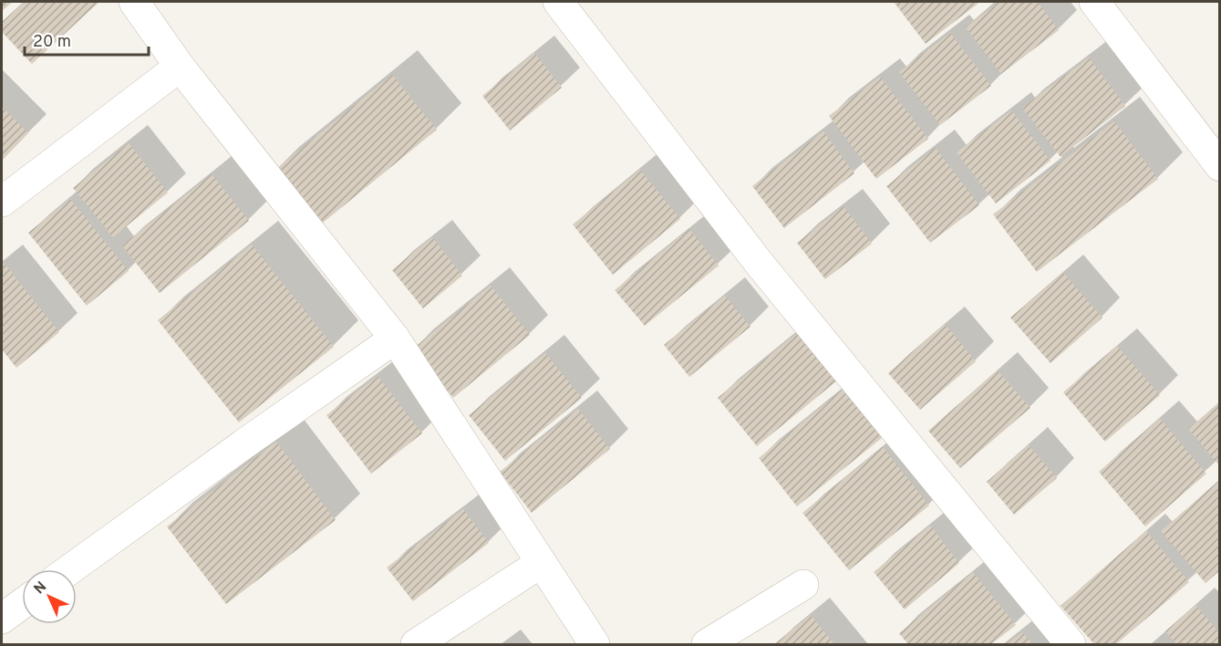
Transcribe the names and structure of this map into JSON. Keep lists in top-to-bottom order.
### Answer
{
  "scale_bar": "20 m",
  "north": "top left"
}
